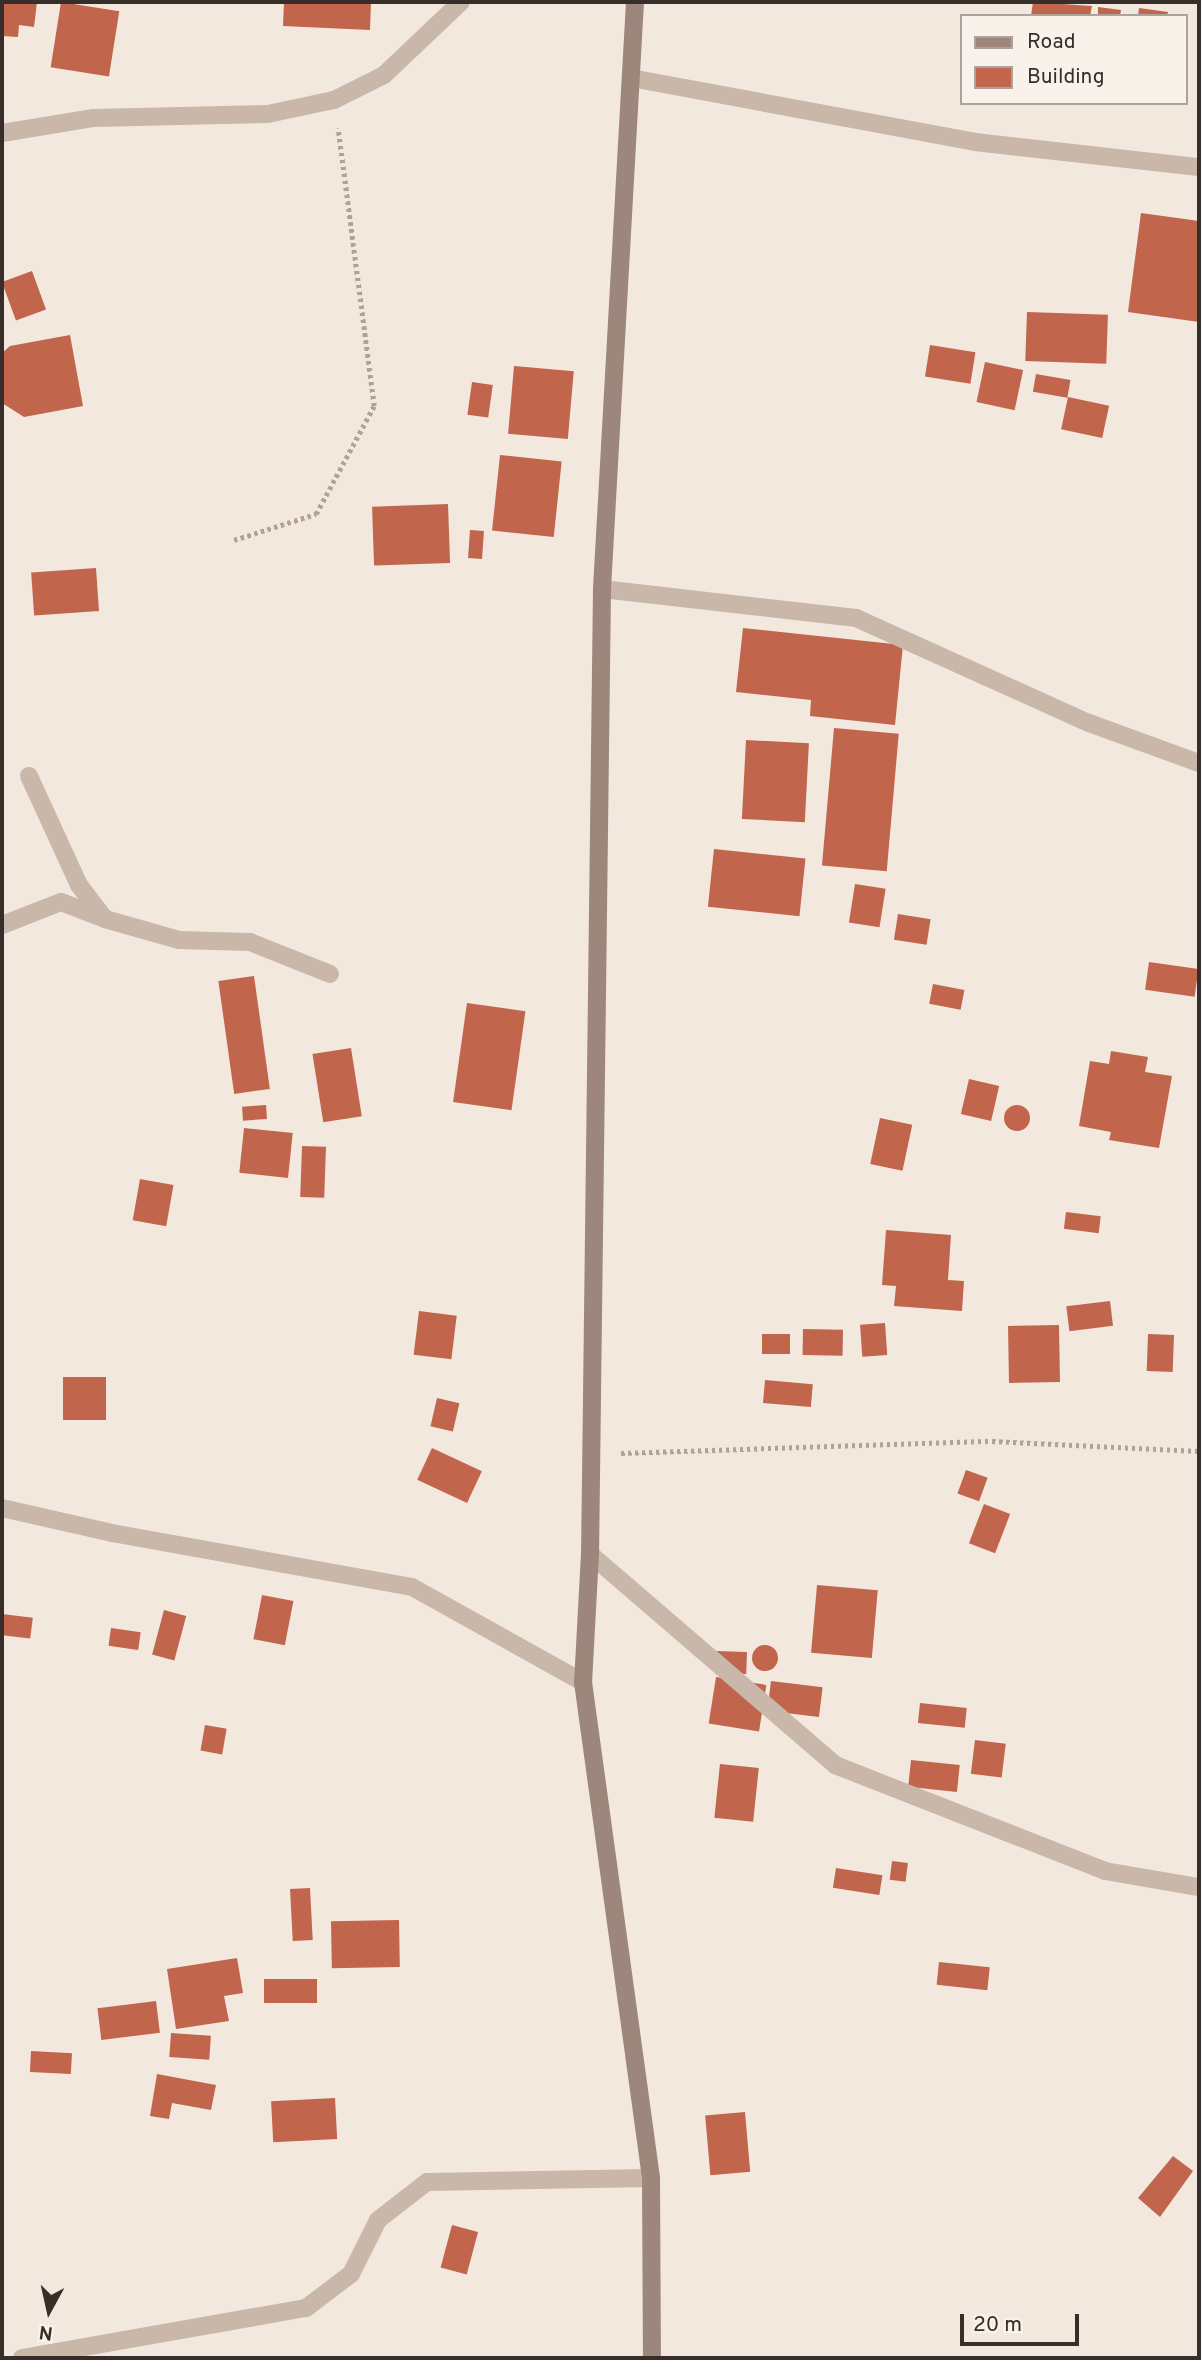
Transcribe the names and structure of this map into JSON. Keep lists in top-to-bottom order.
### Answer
{
  "legend": ["Road", "Building"],
  "scale_bar": "20 m",
  "north": "bottom"
}
